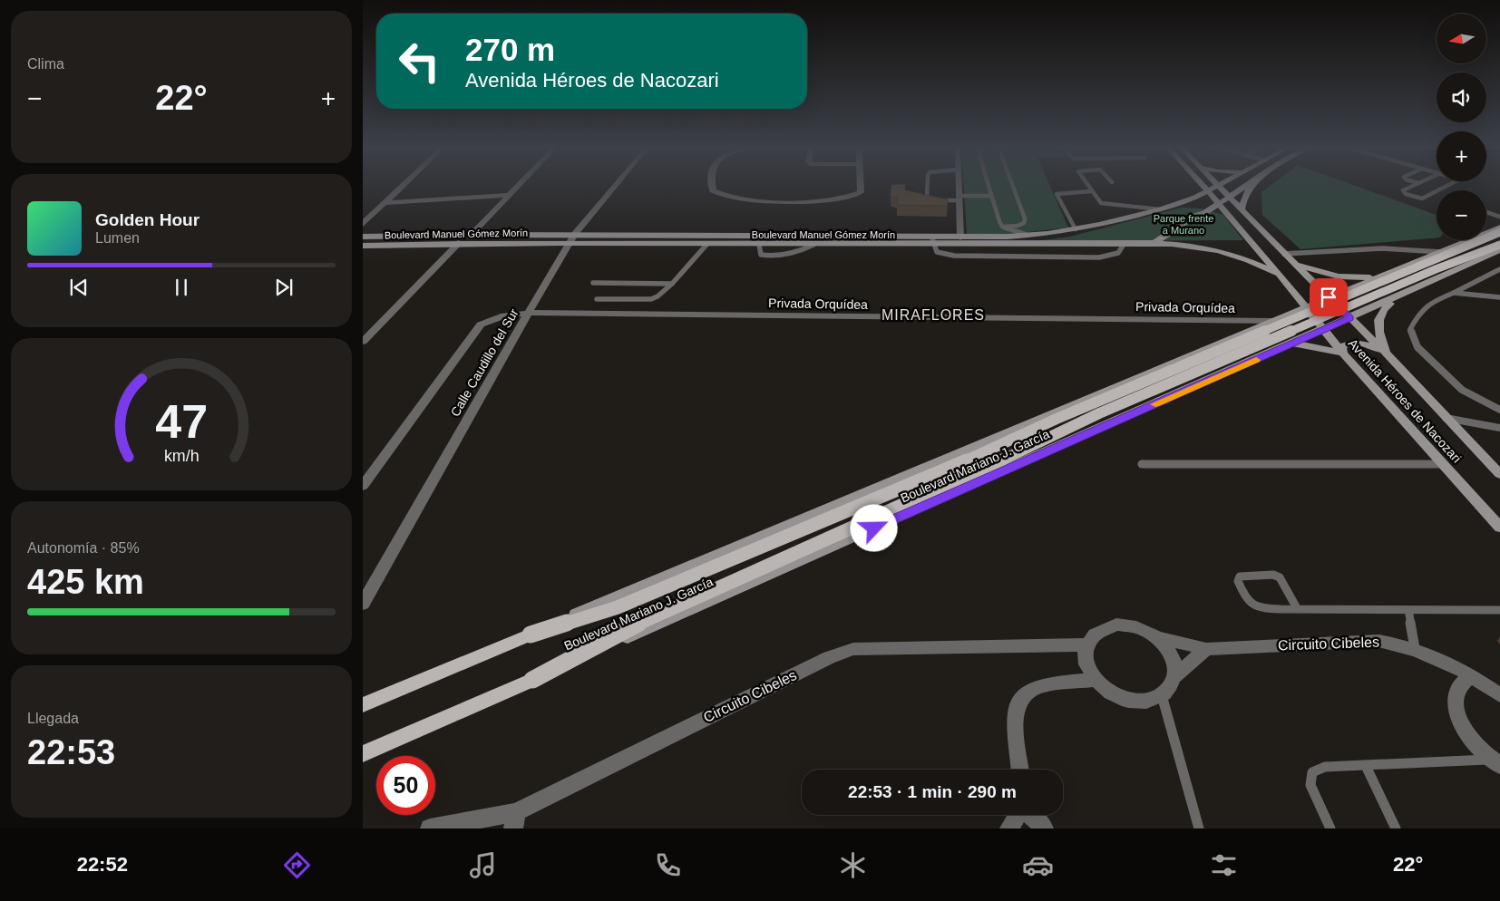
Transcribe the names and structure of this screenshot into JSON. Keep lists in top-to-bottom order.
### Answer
{
  "streets": {
    "main road": ["Boulevard Manuel Gómez Morín", "Avenida Héroes de Nacozari", "Boulevard Mariano J. García"],
    "street": ["Privada Orquídea", "Calle Caudillo del Sur", "Circuito Cibeles"]
  },
  "crossings": [
    ["Boulevard Manuel Gómez Morín", "Calle Caudillo del Sur"],
    ["Boulevard Manuel Gómez Morín", "Avenida Héroes de Nacozari"],
    ["Privada Orquídea", "Calle Caudillo del Sur"],
    ["Privada Orquídea", "Boulevard Mariano J. García"],
    ["Avenida Héroes de Nacozari", "Boulevard Mariano J. García"]
  ],
  "districts": ["MIRAFLORES"],
  "parks": ["Parque frente a Murano"],
  "north": "left",
  "page": {
    "tile": [
      "Clima",
      ["Autonomía · 85%", "425 km"],
      ["Llegada", "22:53"]
    ],
    "map_buttons": ["+", "−"],
    "turn": ["270 m", "Avenida Héroes de Nacozari"],
    "heat": ["−", "22°", "+"],
    "song": ["Golden Hour", "Lumen"],
    "limit": "50",
    "trip": "22:53 · 1 min · 290 m",
    "tabs": ["22:52", "22°"],
    "gauge": ["47", "km/h"]
  }
}
